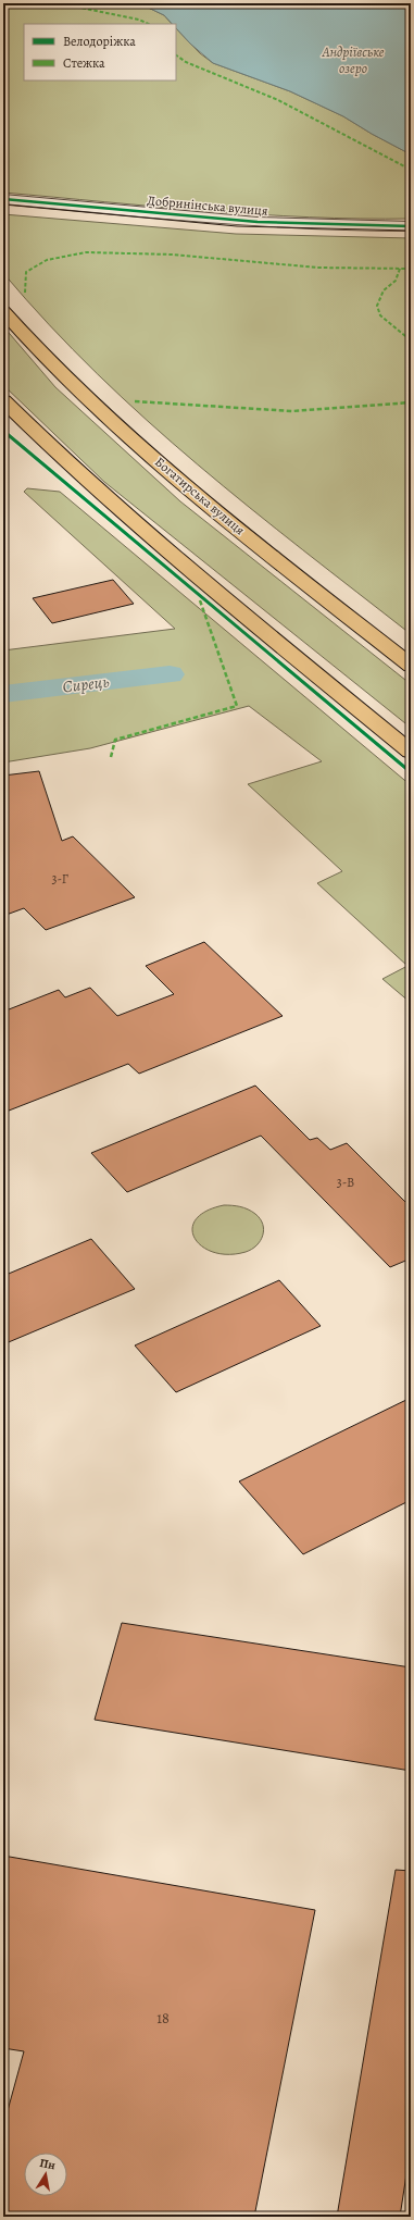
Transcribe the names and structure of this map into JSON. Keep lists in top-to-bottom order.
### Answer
{
  "streets": {
    "main road": ["Богатирська вулиця"],
    "street": ["Добринінська вулиця"]
  },
  "water": ["Андріївське озеро", "Сирець"],
  "house_numbers": ["3-Г", "3-В", "18"],
  "legend": ["Велодоріжка", "Стежка"],
  "north": "top"
}
